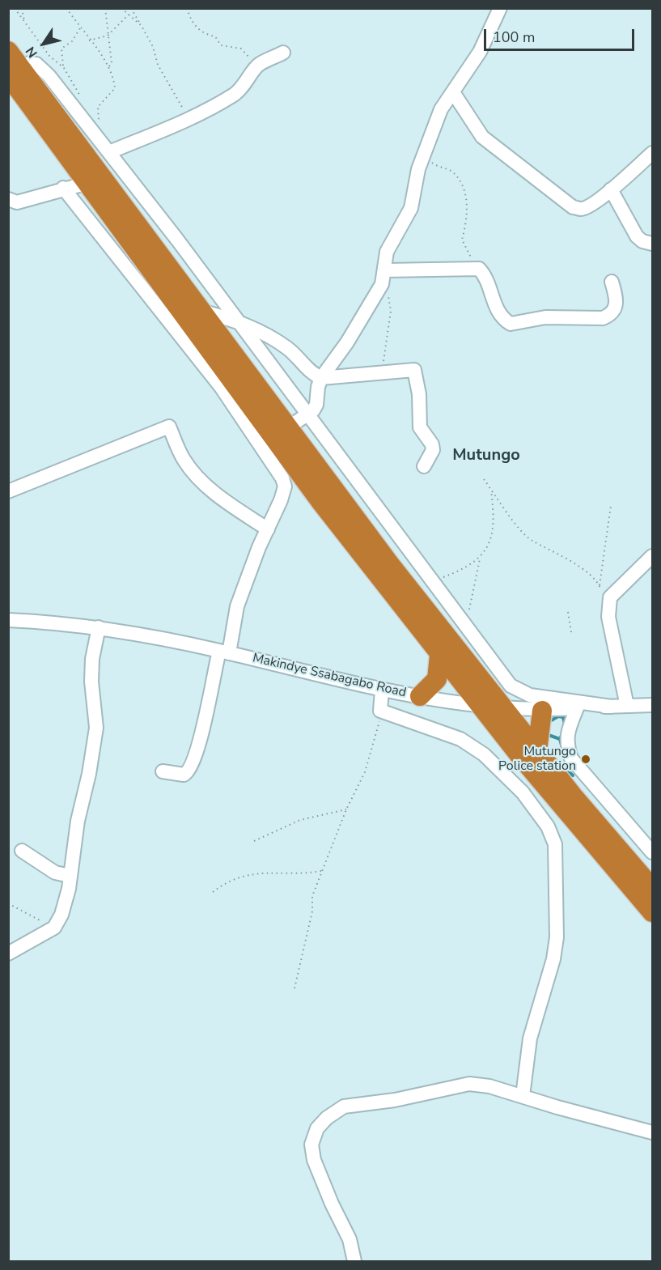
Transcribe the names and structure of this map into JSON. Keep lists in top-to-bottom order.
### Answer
{
  "streets": {
    "street": ["Makindye Ssabagabo Road"]
  },
  "districts": ["Mutungo"],
  "places": ["Mutungo Police station"],
  "scale_bar": "100 m",
  "north": "bottom left"
}
